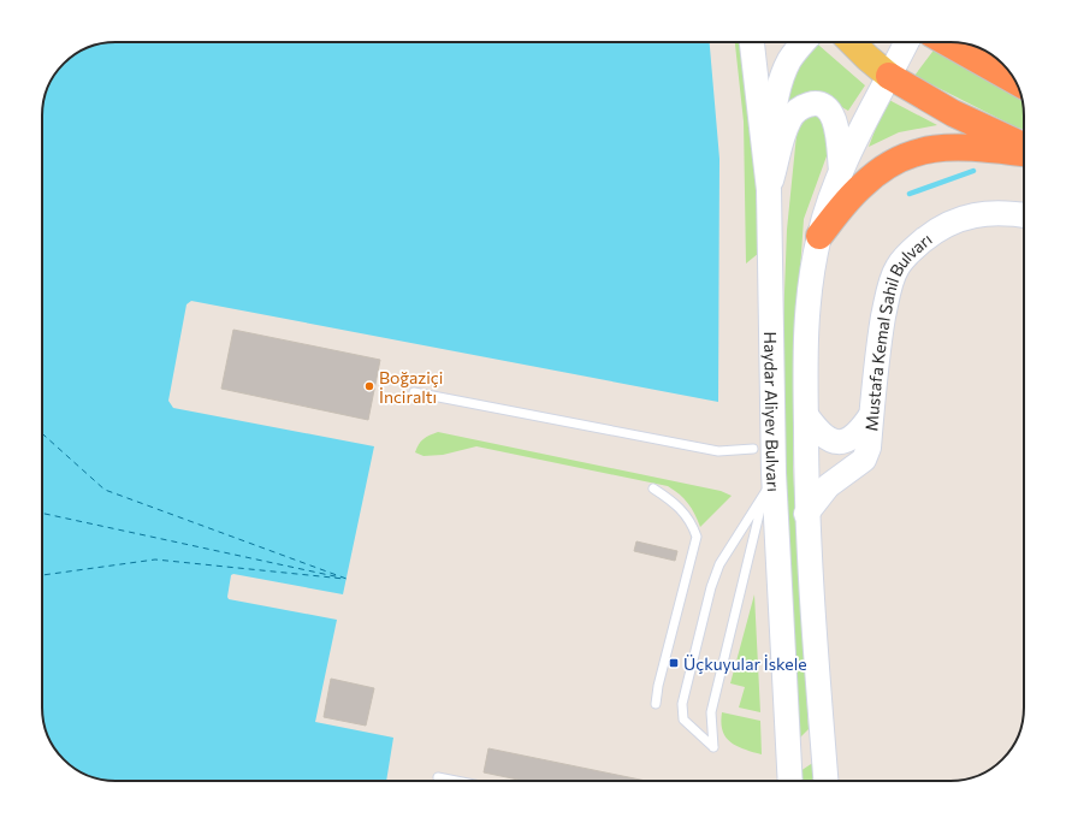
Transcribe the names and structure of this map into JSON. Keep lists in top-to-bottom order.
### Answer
{
  "streets": {
    "main road": ["Mustafa Kemal Sahil Bulvarı", "Haydar Aliyev Bulvarı"]
  },
  "crossings": [
    ["Mustafa Kemal Sahil Bulvarı", "Haydar Aliyev Bulvarı"]
  ],
  "places": {
    "other": ["Boğaziçi İnciraltı"],
    "transit": ["Üçkuyular İskele"]
  }
}
